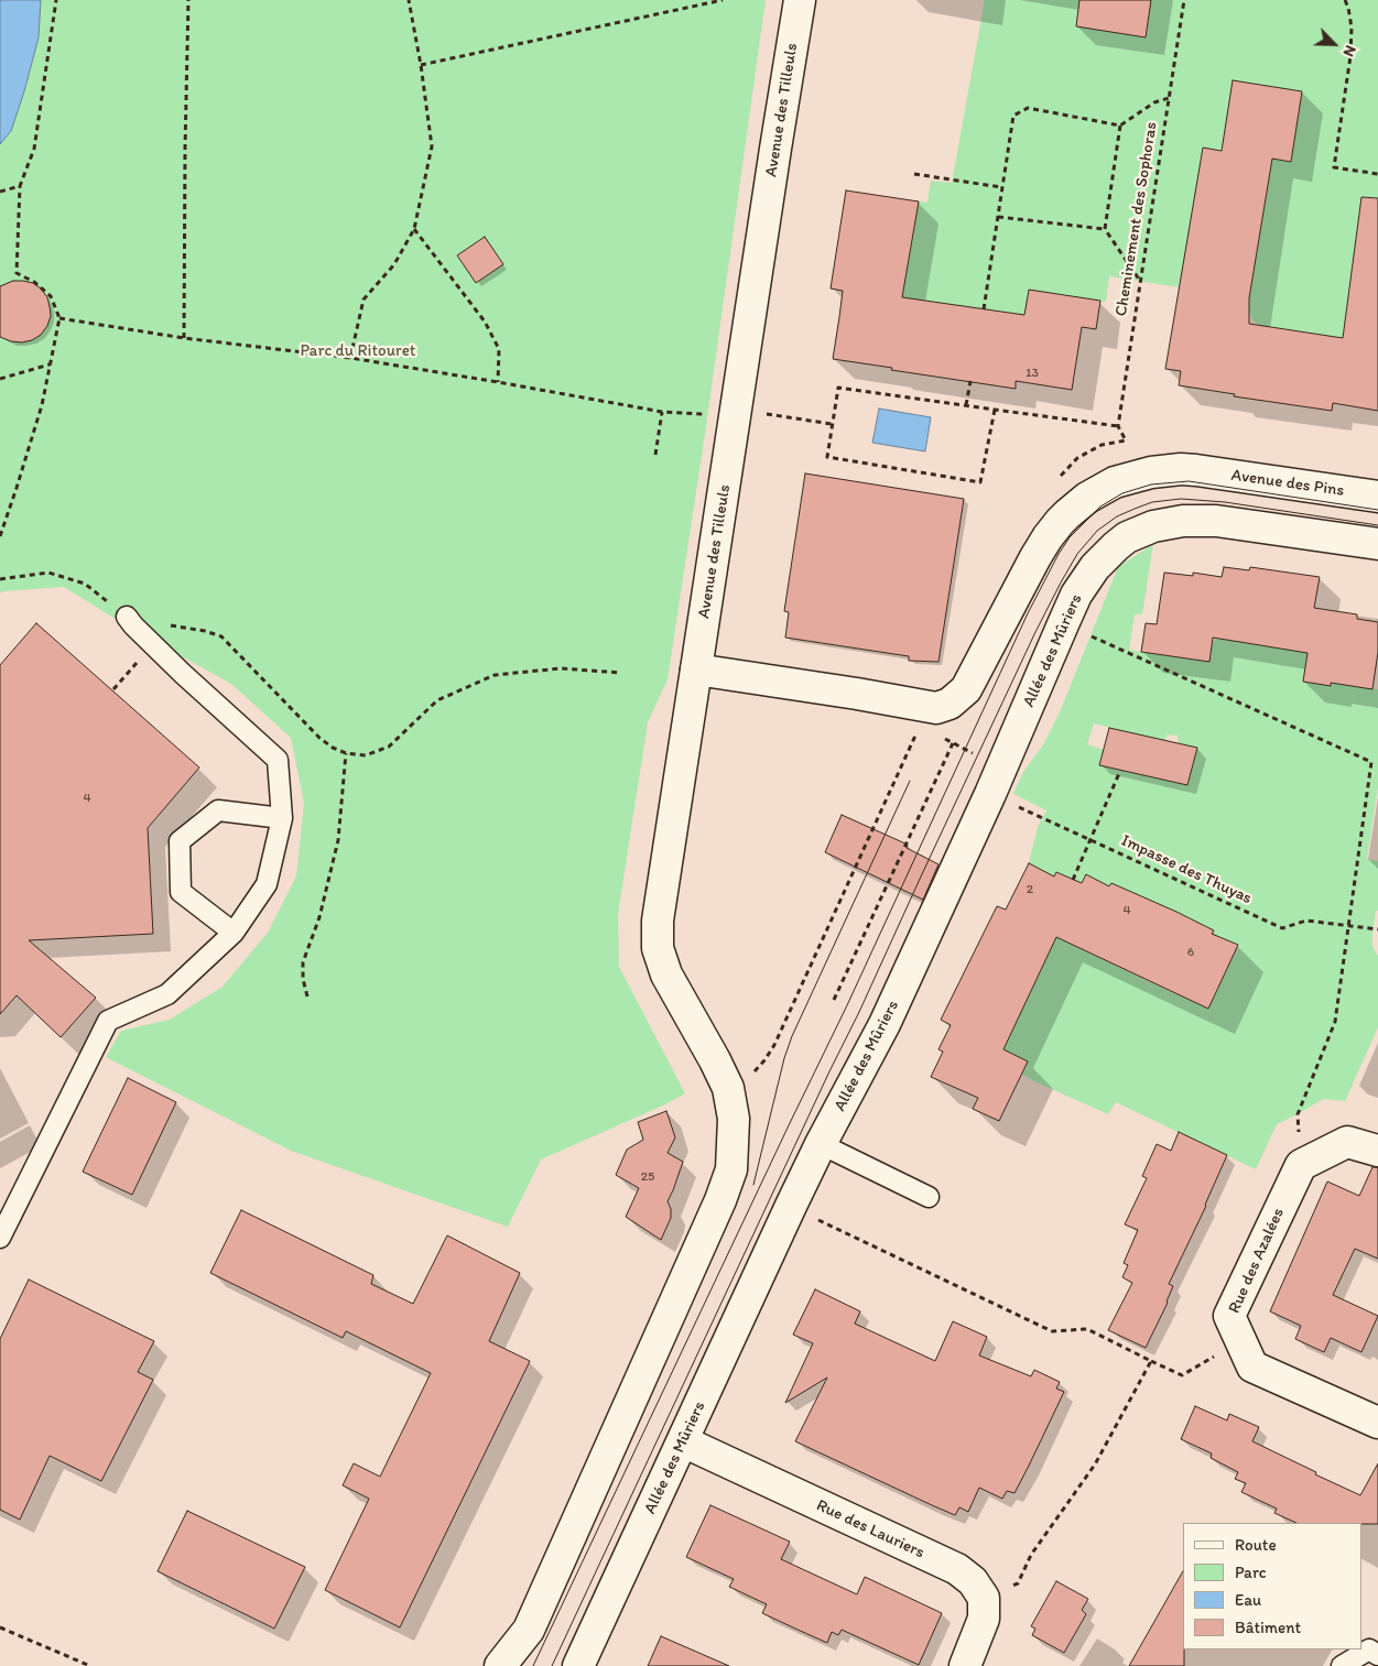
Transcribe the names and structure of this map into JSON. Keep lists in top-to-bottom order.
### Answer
{
  "streets": {
    "street": [
      "Avenue des Tilleuls",
      "Avenue des Pins",
      "Allée des Mûriers",
      "Rue des Azalées",
      "Rue des Lauriers"
    ],
    "path": ["Cheminement des Sophoras", "Impasse des Thuyas"]
  },
  "crossings": [
    ["Allée des Mûriers", "Impasse des Thuyas"],
    ["Allée des Mûriers", "Rue des Lauriers"]
  ],
  "parks": ["Parc du Ritouret"],
  "house_numbers": [
    "13",
    "4",
    "2",
    "4",
    "6",
    "25"
  ],
  "legend": [
    "Route",
    "Parc",
    "Eau",
    "Bâtiment"
  ],
  "north": "bottom right"
}
